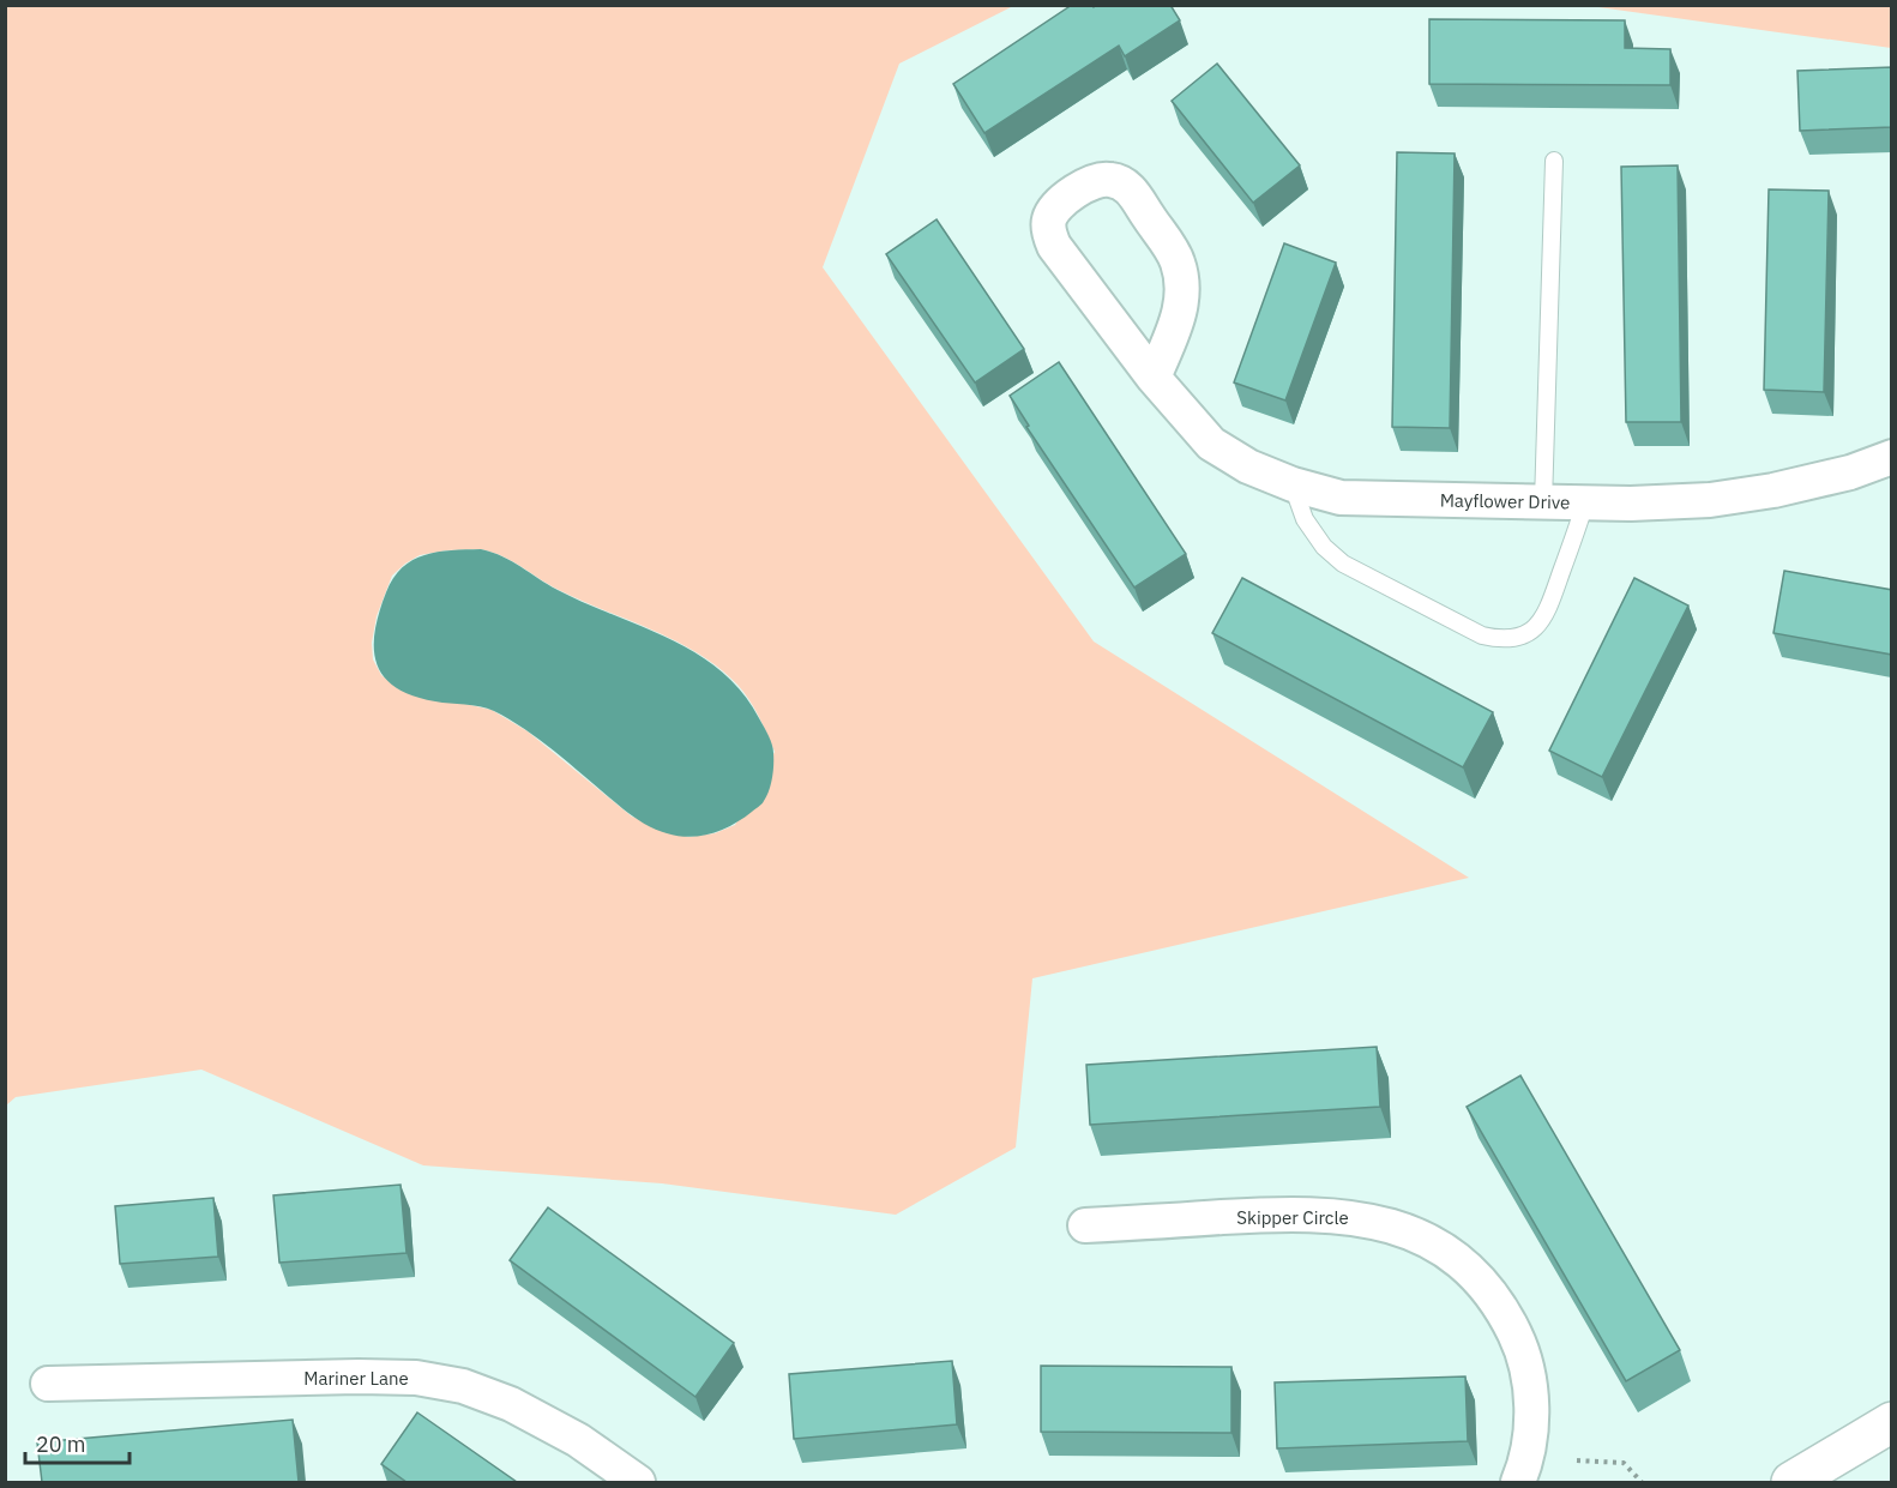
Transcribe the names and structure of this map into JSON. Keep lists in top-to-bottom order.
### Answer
{
  "streets": {
    "street": ["Mayflower Drive", "Skipper Circle", "Mariner Lane"]
  },
  "scale_bar": "20 m"
}
